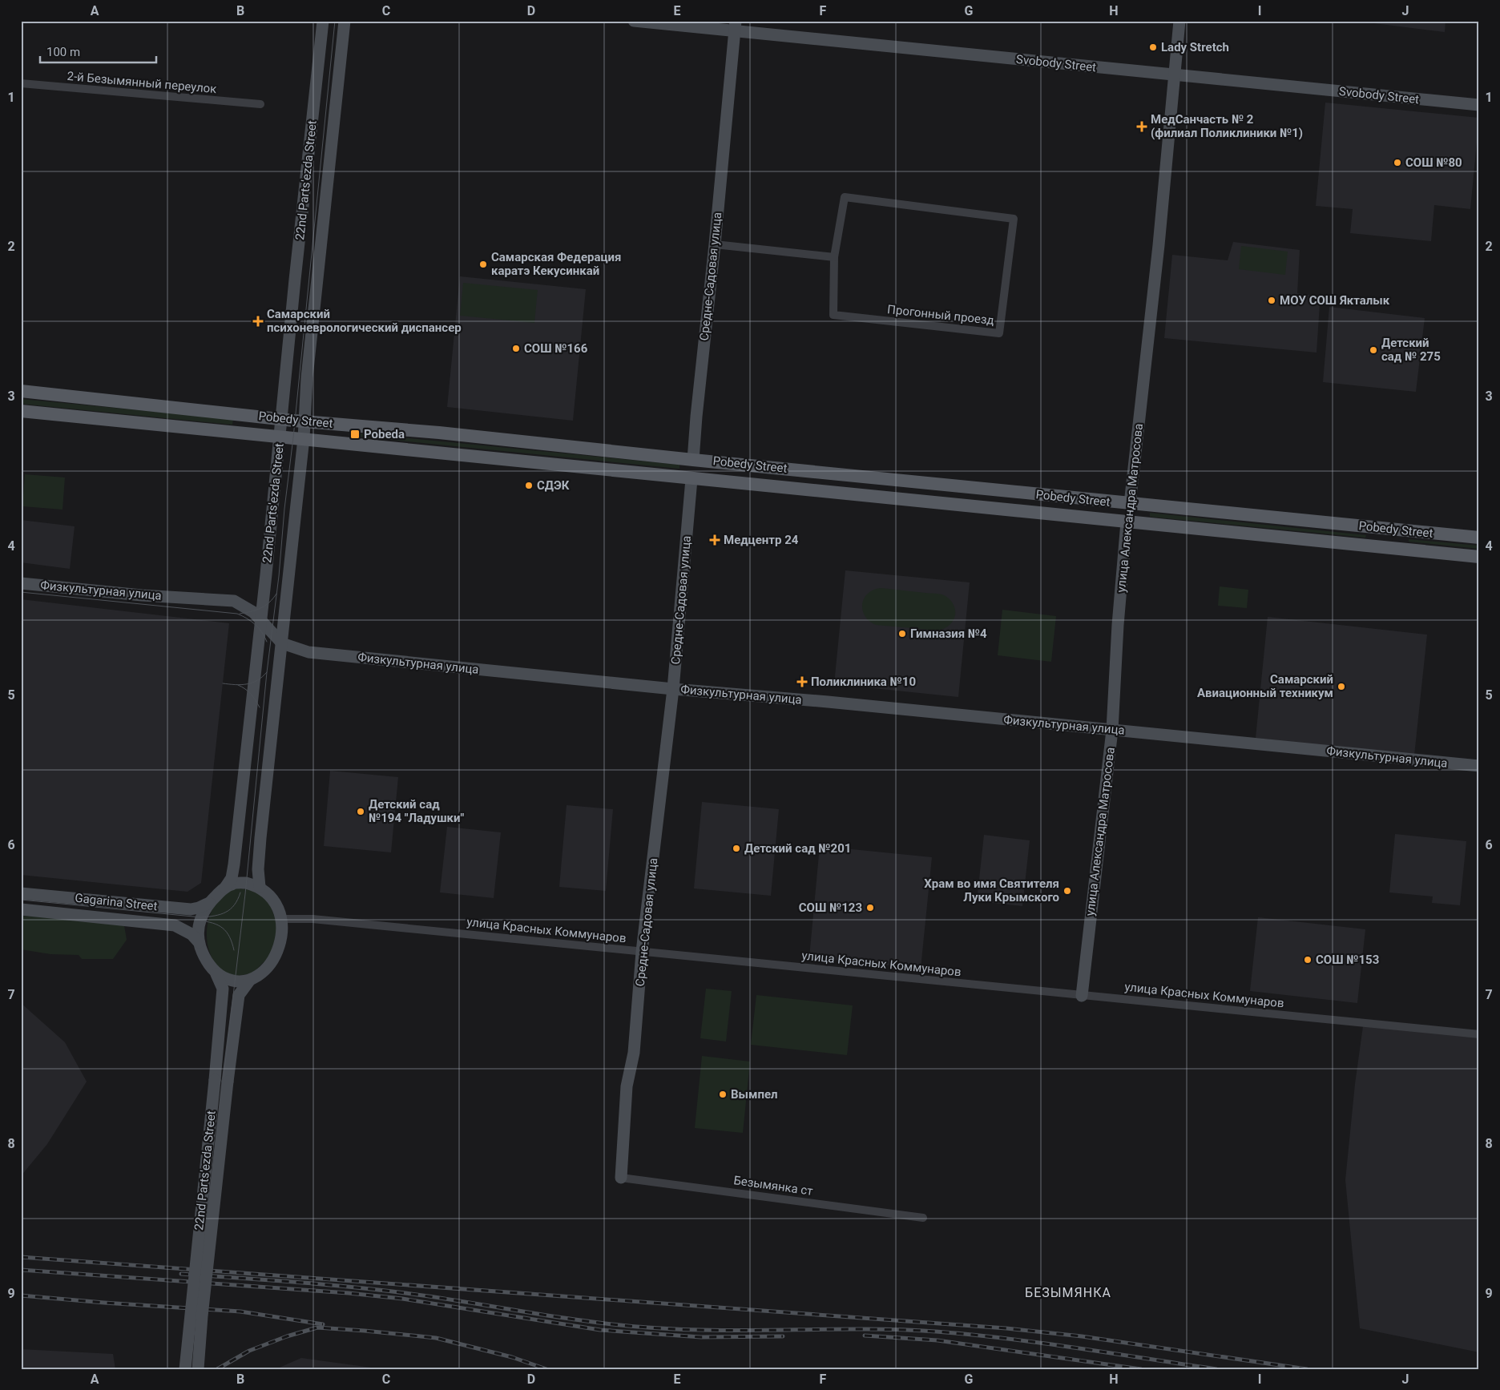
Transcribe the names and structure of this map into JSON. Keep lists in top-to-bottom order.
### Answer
{
  "streets": {
    "main road": [
      "Svobody Street",
      "22nd Parts'ezda Street",
      "Средне-Садовая улица",
      "Pobedy Street",
      "улица Александра Матросова",
      "Физкультурная улица",
      "Gagarina Street"
    ],
    "street": [
      "2-й Безымянный переулок",
      "Прогонный проезд",
      "улица Красных Коммунаров",
      "Безымянка ст"
    ]
  },
  "crossings": [
    ["Svobody Street", "Средне-Садовая улица"],
    ["Svobody Street", "улица Александра Матросова"],
    ["22nd Parts'ezda Street", "Pobedy Street"],
    ["22nd Parts'ezda Street", "Физкультурная улица"],
    ["22nd Parts'ezda Street", "Gagarina Street"],
    ["22nd Parts'ezda Street", "улица Красных Коммунаров"],
    ["Средне-Садовая улица", "Pobedy Street"],
    ["Средне-Садовая улица", "Физкультурная улица"],
    ["Средне-Садовая улица", "улица Красных Коммунаров"],
    ["Средне-Садовая улица", "Безымянка ст"],
    ["Pobedy Street", "улица Александра Матросова"],
    ["улица Александра Матросова", "Физкультурная улица"],
    ["улица Александра Матросова", "улица Красных Коммунаров"],
    ["Gagarina Street", "улица Красных Коммунаров"]
  ],
  "districts": ["БЕЗЫМЯНКА"],
  "places": {
    "other": [
      "Lady Stretch",
      "СОШ №80",
      "Самарская Федерация каратэ Кекусинкай",
      "МОУ СОШ Якталык",
      "СОШ №166",
      "Детский сад № 275",
      "СДЭК",
      "Гимназия №4",
      "Самарский Авиационный техникум",
      "Детский сад №194 \"Ладушки\"",
      "Детский сад №201",
      "Храм во имя Святителя Луки Крымского",
      "СОШ №123",
      "СОШ №153",
      "Вымпел"
    ],
    "health": [
      "МедСанчасть № 2 (филиал Поликлиники №1)",
      "Самарский психоневрологический диспансер",
      "Медцентр 24",
      "Поликлиника №10"
    ],
    "transit": ["Pobeda"]
  },
  "scale_bar": "100 m",
  "grid": {
    "columns": [
      "A",
      "B",
      "C",
      "D",
      "E",
      "F",
      "G",
      "H",
      "I",
      "J"
    ],
    "rows": [
      "1",
      "2",
      "3",
      "4",
      "5",
      "6",
      "7",
      "8",
      "9"
    ]
  }
}
